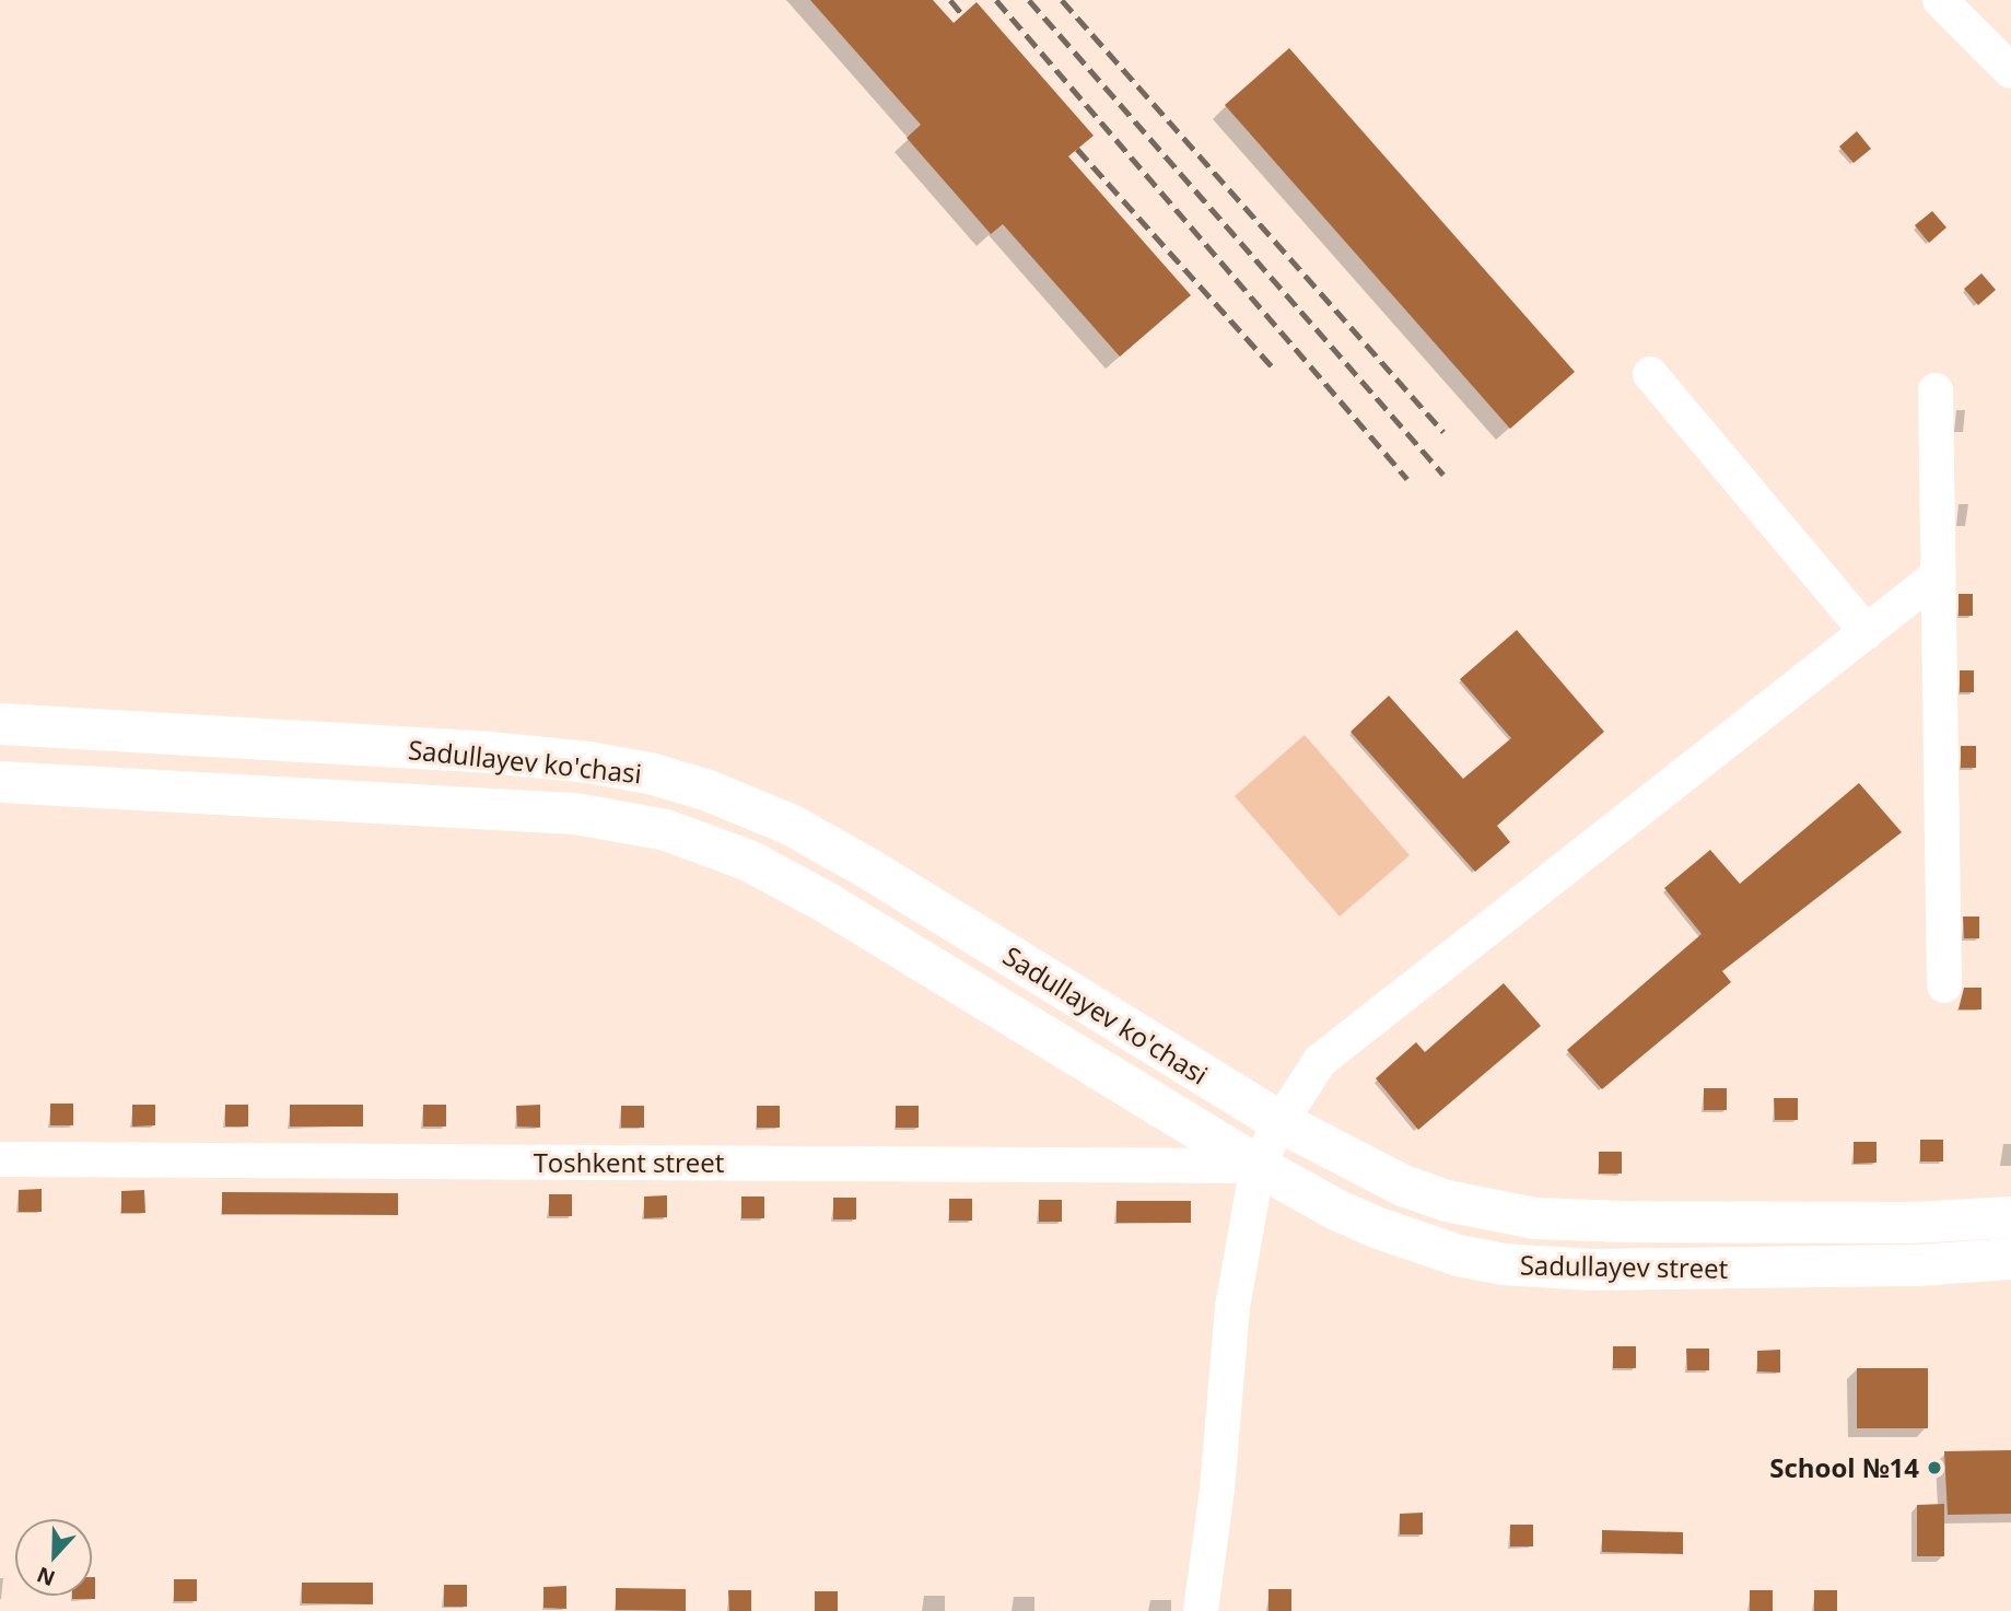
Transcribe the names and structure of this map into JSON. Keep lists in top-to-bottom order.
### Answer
{
  "streets": {
    "main road": ["Sadullayev ko'chasi", "Sadullayev street"],
    "street": ["Toshkent street"]
  },
  "crossings": [
    ["Toshkent street", "Sadullayev street"]
  ],
  "places": ["School №14"],
  "north": "bottom"
}
